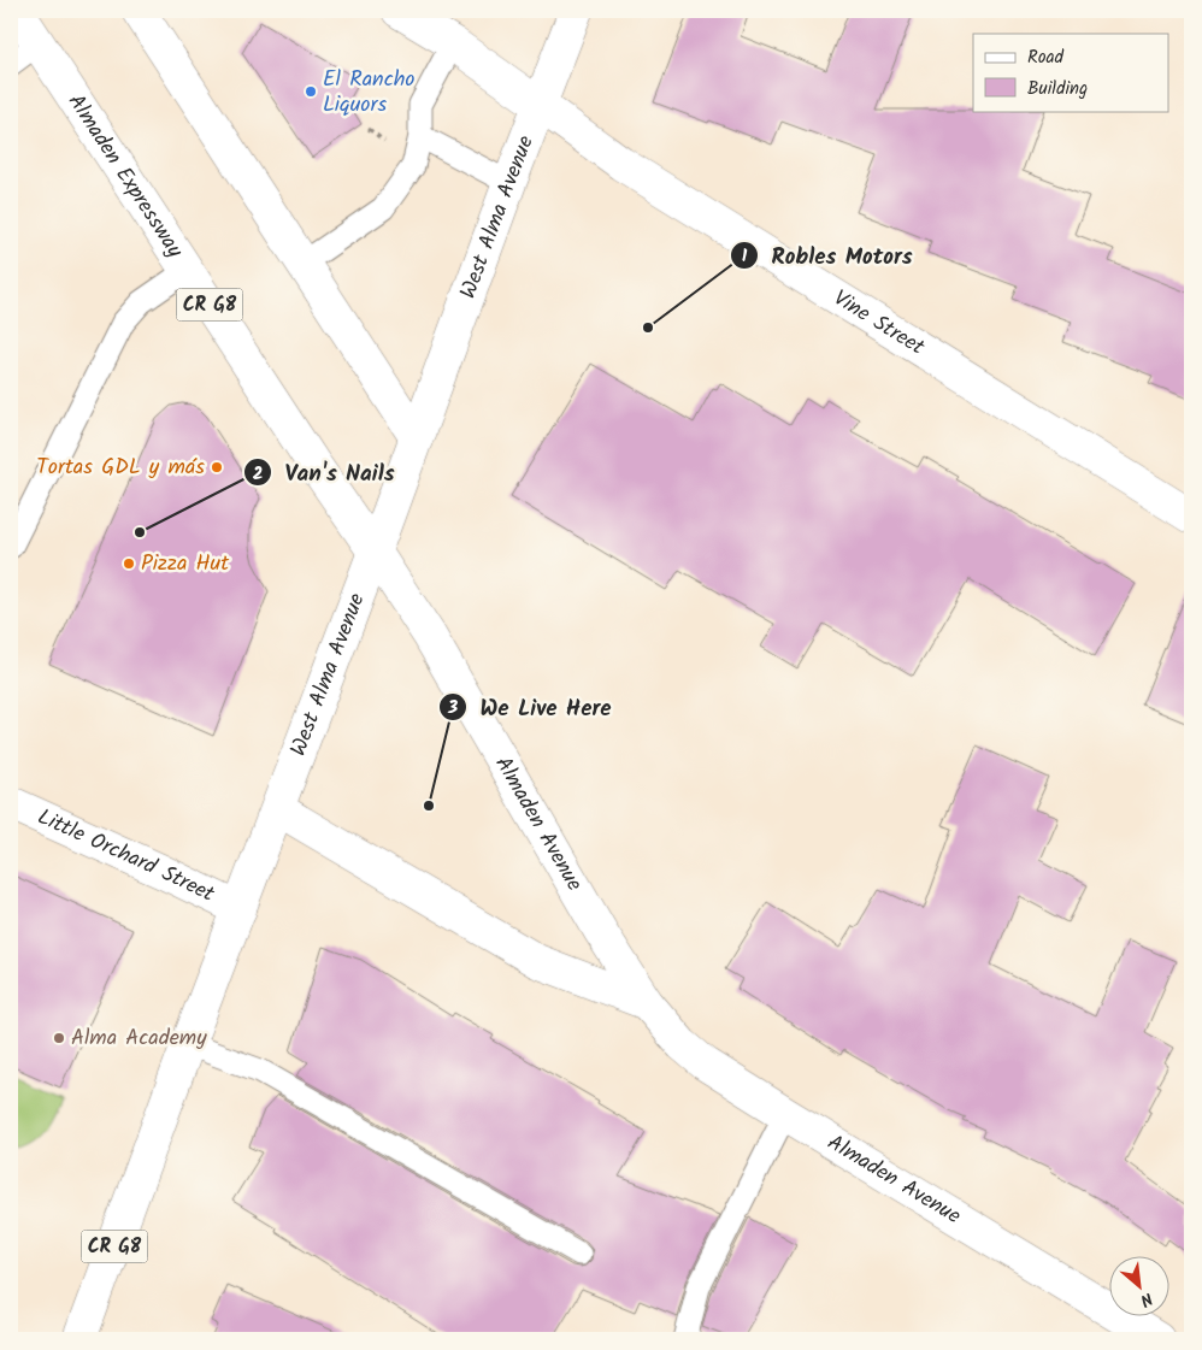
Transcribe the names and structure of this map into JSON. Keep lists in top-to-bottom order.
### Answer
{
  "streets": {
    "main road": [
      "Almaden Expressway",
      "West Alma Avenue",
      "CR G8",
      "Vine Street",
      "Almaden Avenue",
      "Little Orchard Street"
    ]
  },
  "crossings": [
    ["Almaden Expressway", "West Alma Avenue"],
    ["Almaden Expressway", "Almaden Avenue"],
    ["West Alma Avenue", "Vine Street"],
    ["West Alma Avenue", "Almaden Avenue"],
    ["West Alma Avenue", "Little Orchard Street"]
  ],
  "places": [
    "El Rancho Liquors",
    "Robles Motors",
    "Tortas GDL y más",
    "Van's Nails",
    "Pizza Hut",
    "We Live Here",
    "Alma Academy"
  ],
  "legend": ["Road", "Building"],
  "north": "bottom right"
}
